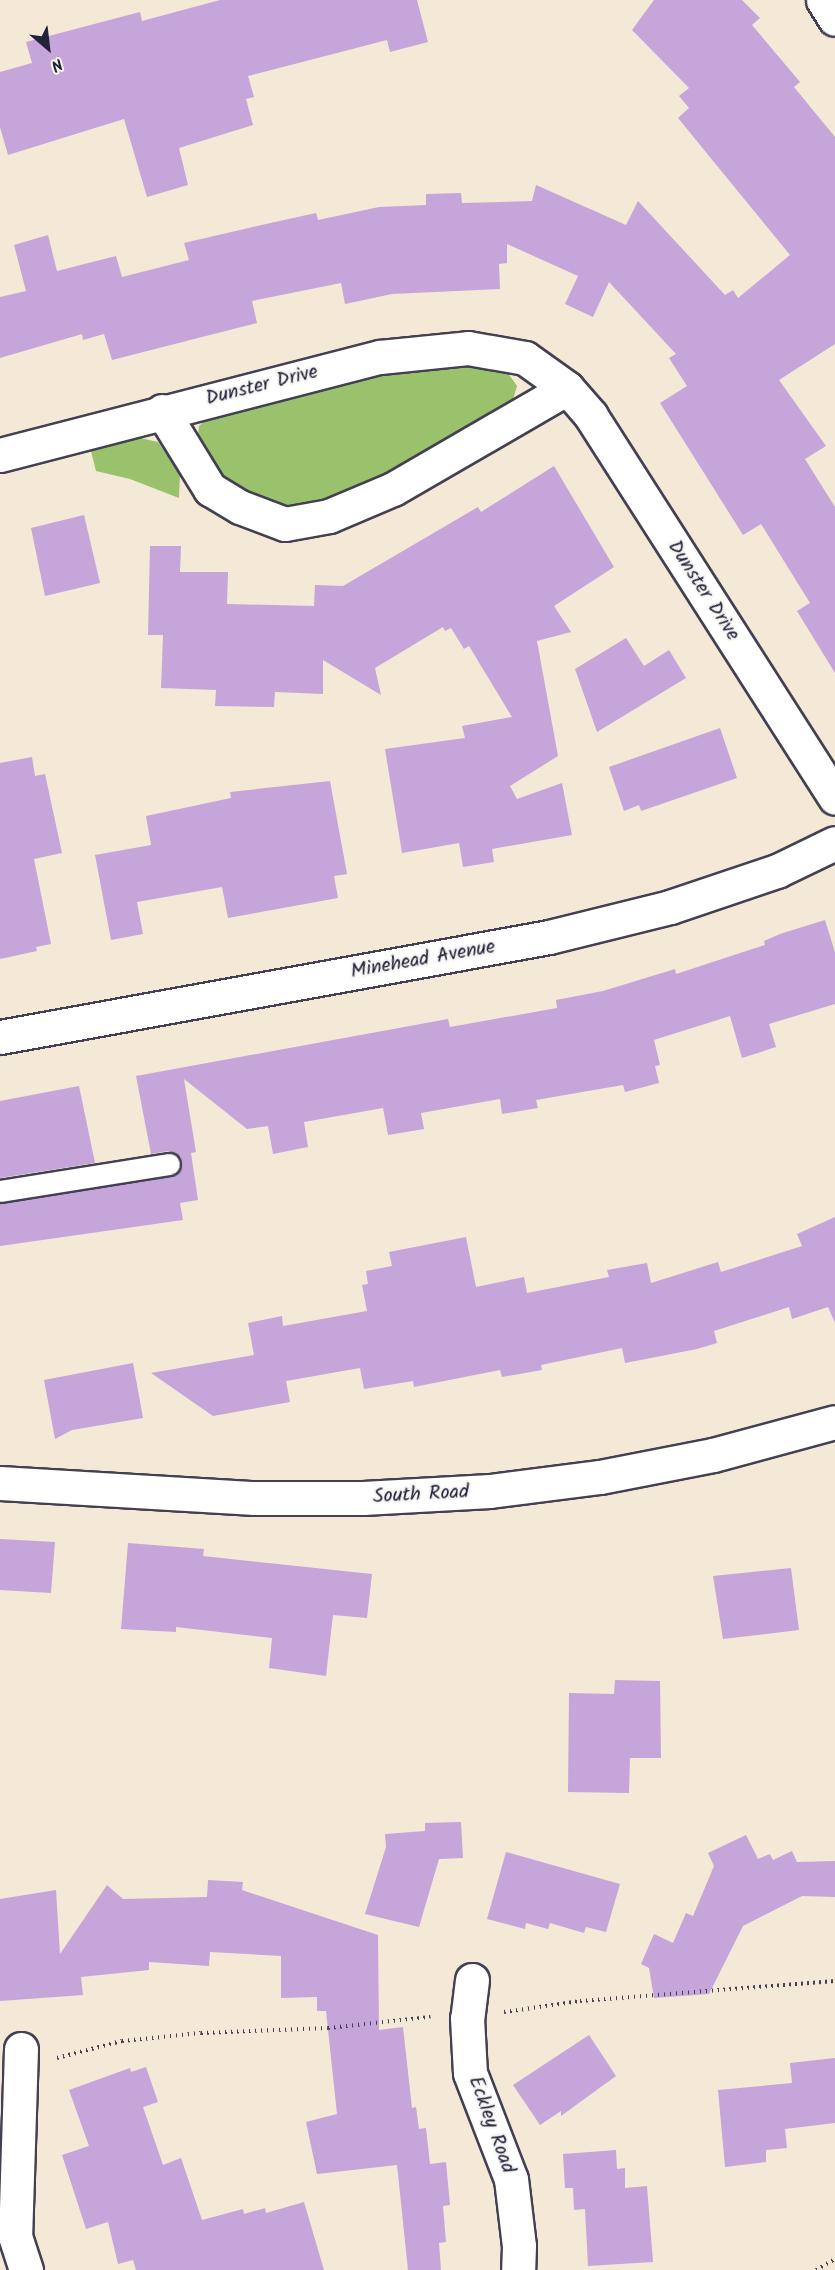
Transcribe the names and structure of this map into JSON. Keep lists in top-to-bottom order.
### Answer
{
  "streets": {
    "street": [
      "Dunster Drive",
      "Minehead Avenue",
      "South Road",
      "Eckley Road"
    ]
  },
  "north": "bottom right"
}
